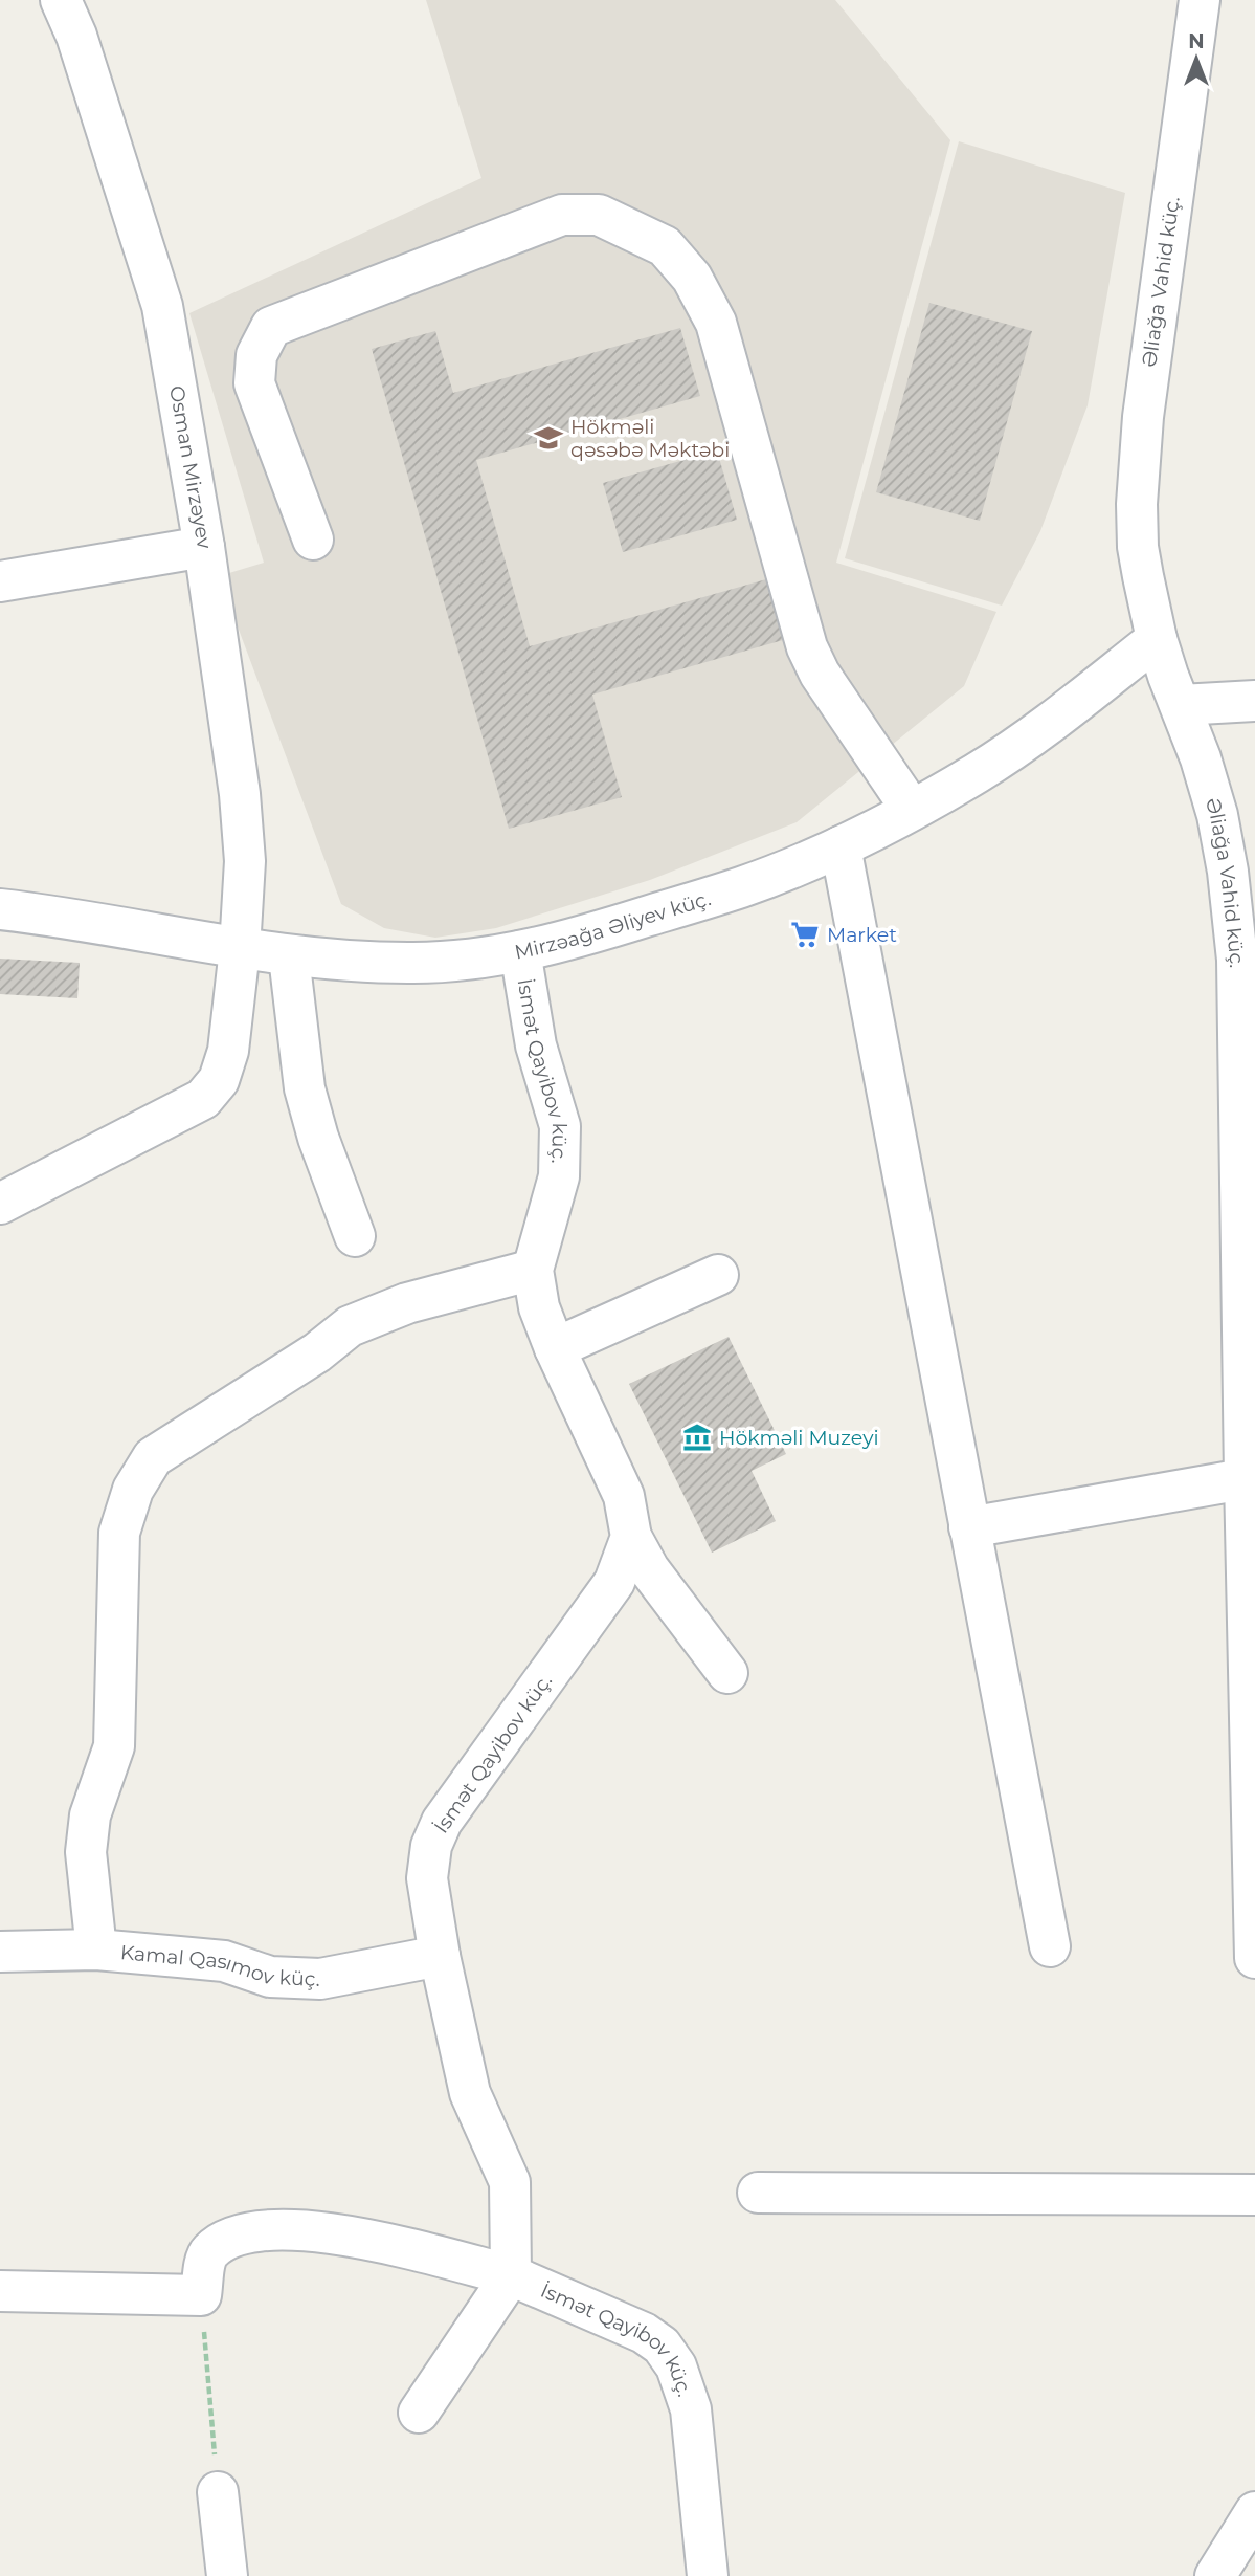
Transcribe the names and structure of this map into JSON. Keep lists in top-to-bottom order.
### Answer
{
  "streets": {
    "street": [
      "Əliağa Vahid küç.",
      "Osman Mirzəyev",
      "Mirzəağa Əliyev küç.",
      "İsmət Qayibov küç.",
      "Kamal Qasımov küç."
    ]
  },
  "crossings": [
    ["Əliağa Vahid küç.", "Mirzəağa Əliyev küç."],
    ["Osman Mirzəyev", "Mirzəağa Əliyev küç."],
    ["Mirzəağa Əliyev küç.", "İsmət Qayibov küç."],
    ["İsmət Qayibov küç.", "Kamal Qasımov küç."]
  ],
  "places": {
    "school or university": ["Hökməli qəsəbə Məktəbi"],
    "supermarket": ["Market"],
    "museum": ["Hökməli Muzeyi"]
  },
  "north": "top"
}
